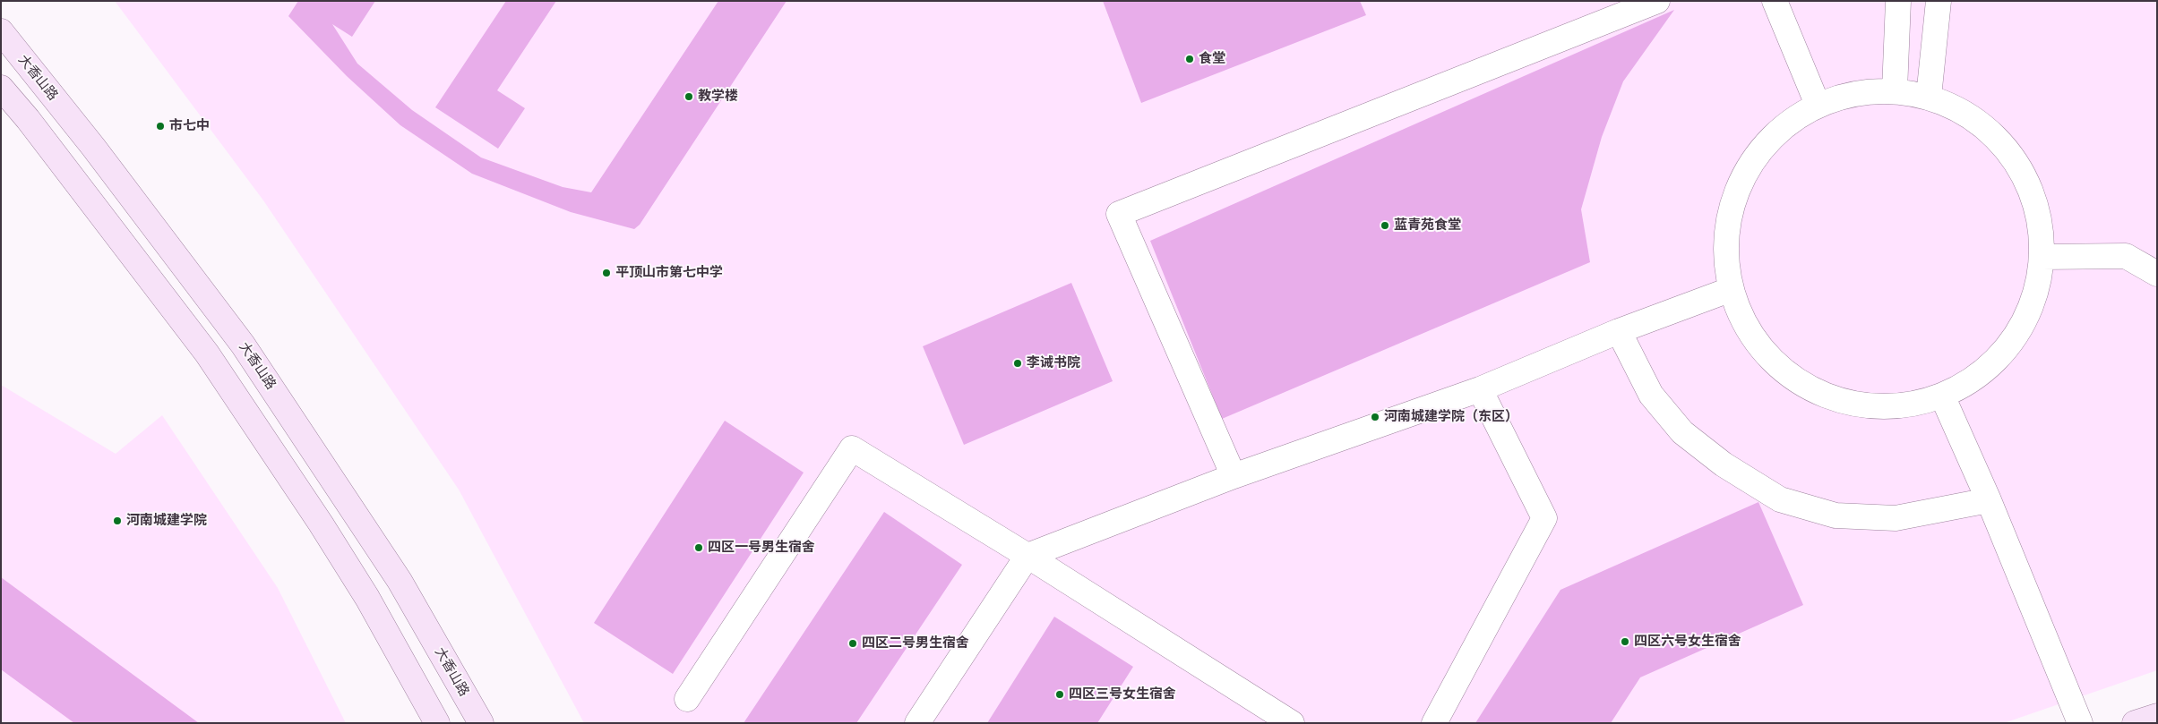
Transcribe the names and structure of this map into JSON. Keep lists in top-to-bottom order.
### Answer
{
  "streets": {
    "main road": ["大香山路"]
  },
  "places": [
    "食堂",
    "教学楼",
    "市七中",
    "蓝青苑食堂",
    "平顶山市第七中学",
    "李诫书院",
    "河南城建学院（东区）",
    "河南城建学院",
    "四区一号男生宿舍",
    "四区六号女生宿舍",
    "四区二号男生宿舍",
    "四区三号女生宿舍"
  ]
}
